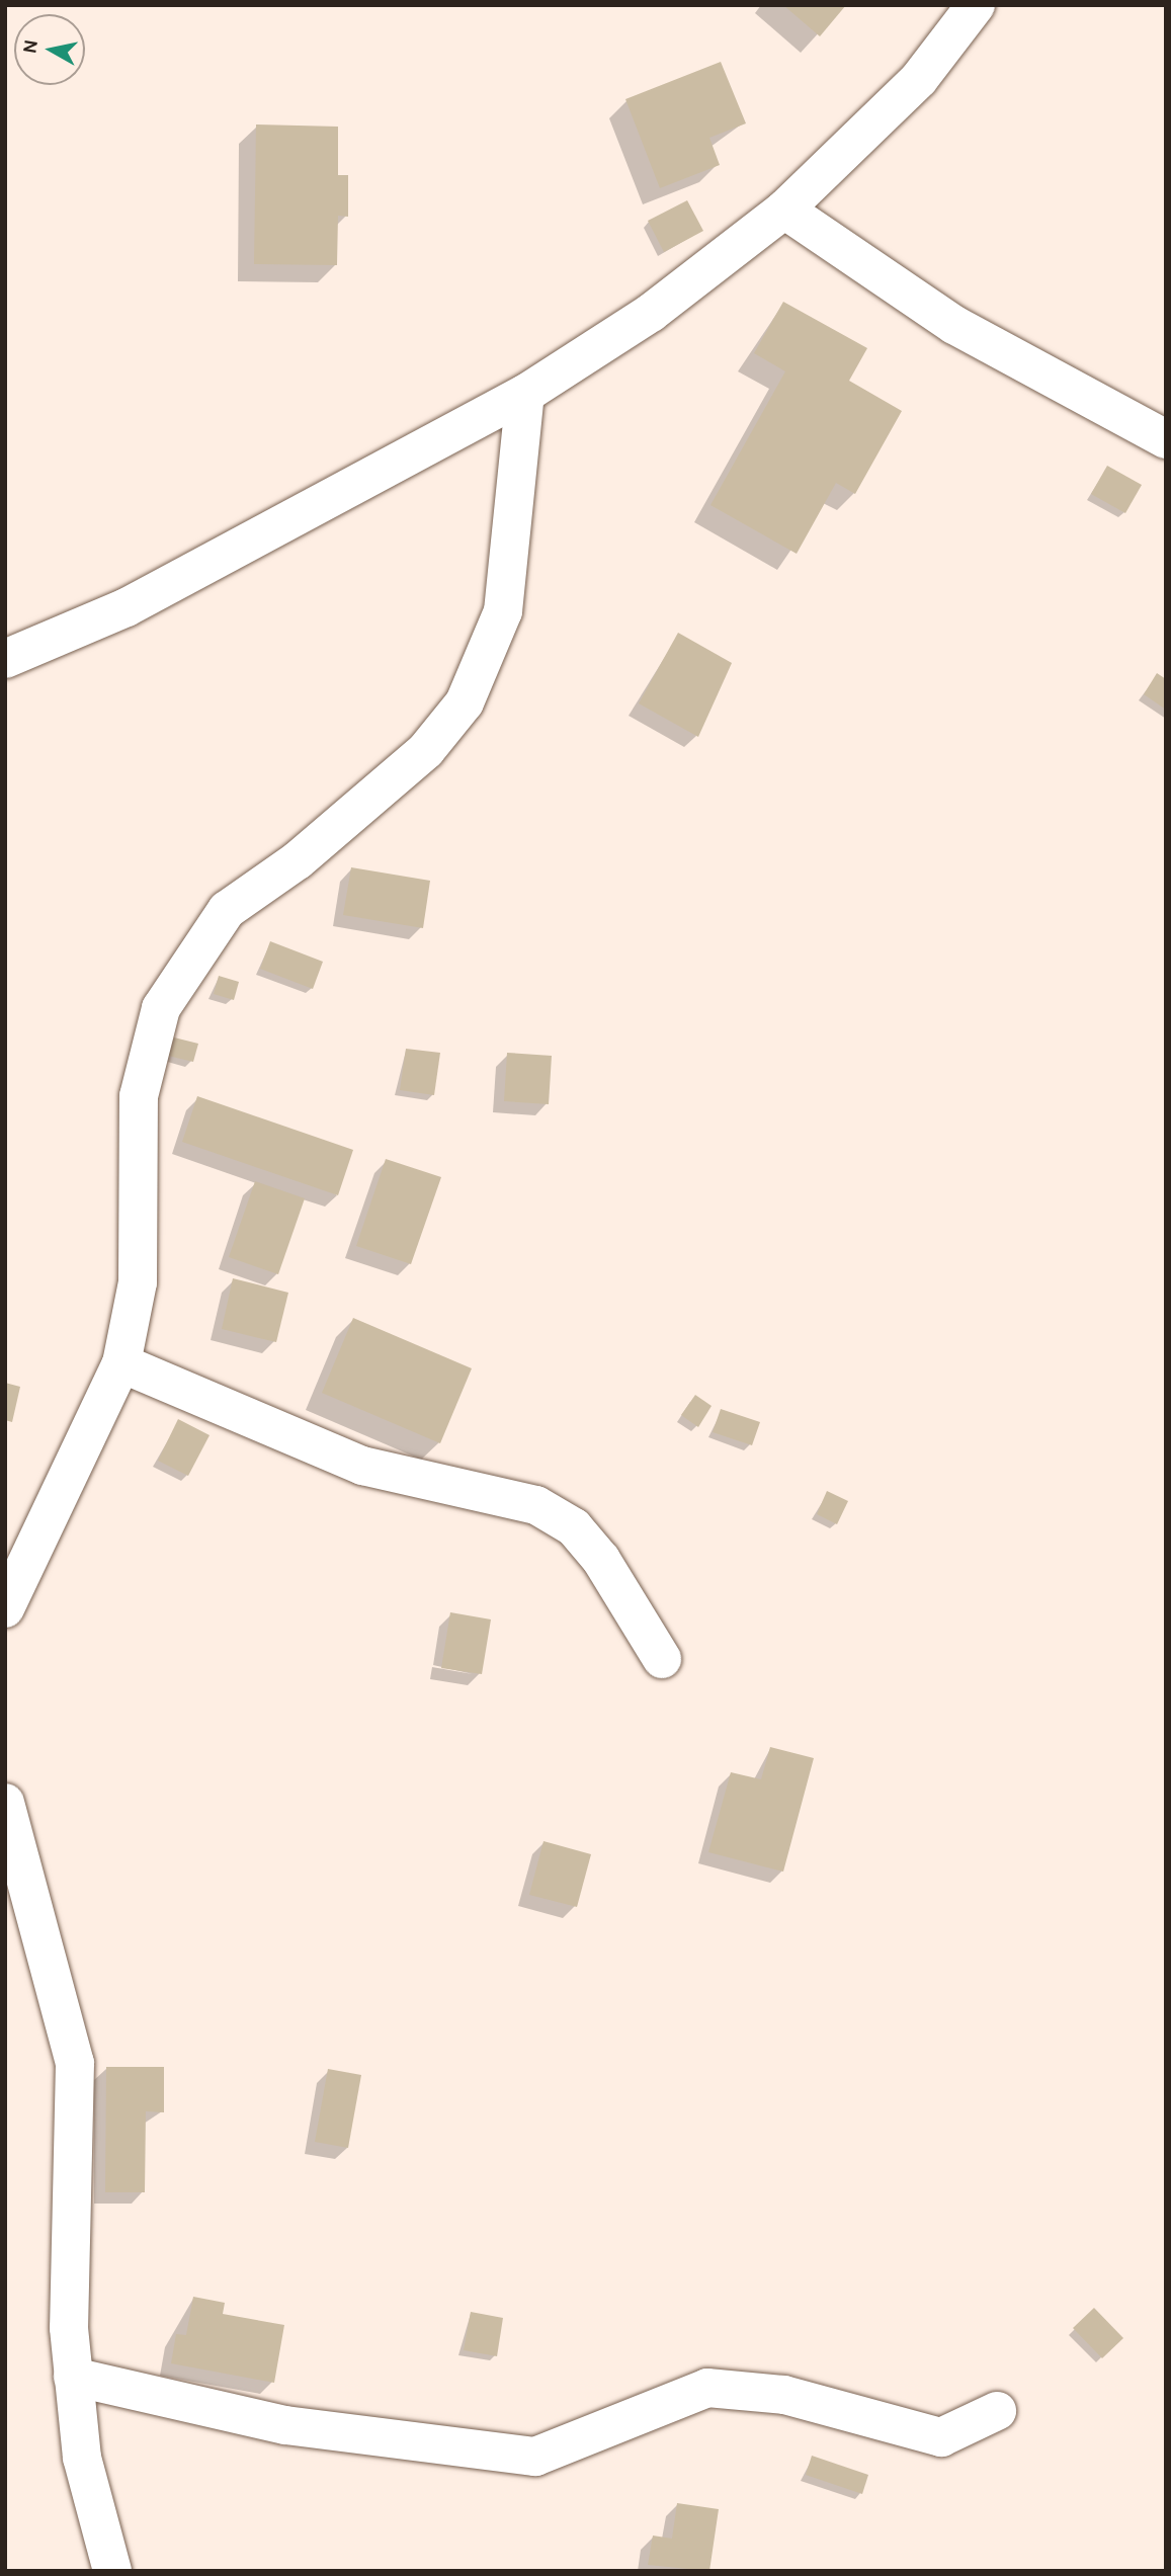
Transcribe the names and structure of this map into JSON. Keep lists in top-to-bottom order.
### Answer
{
  "north": "left"
}
